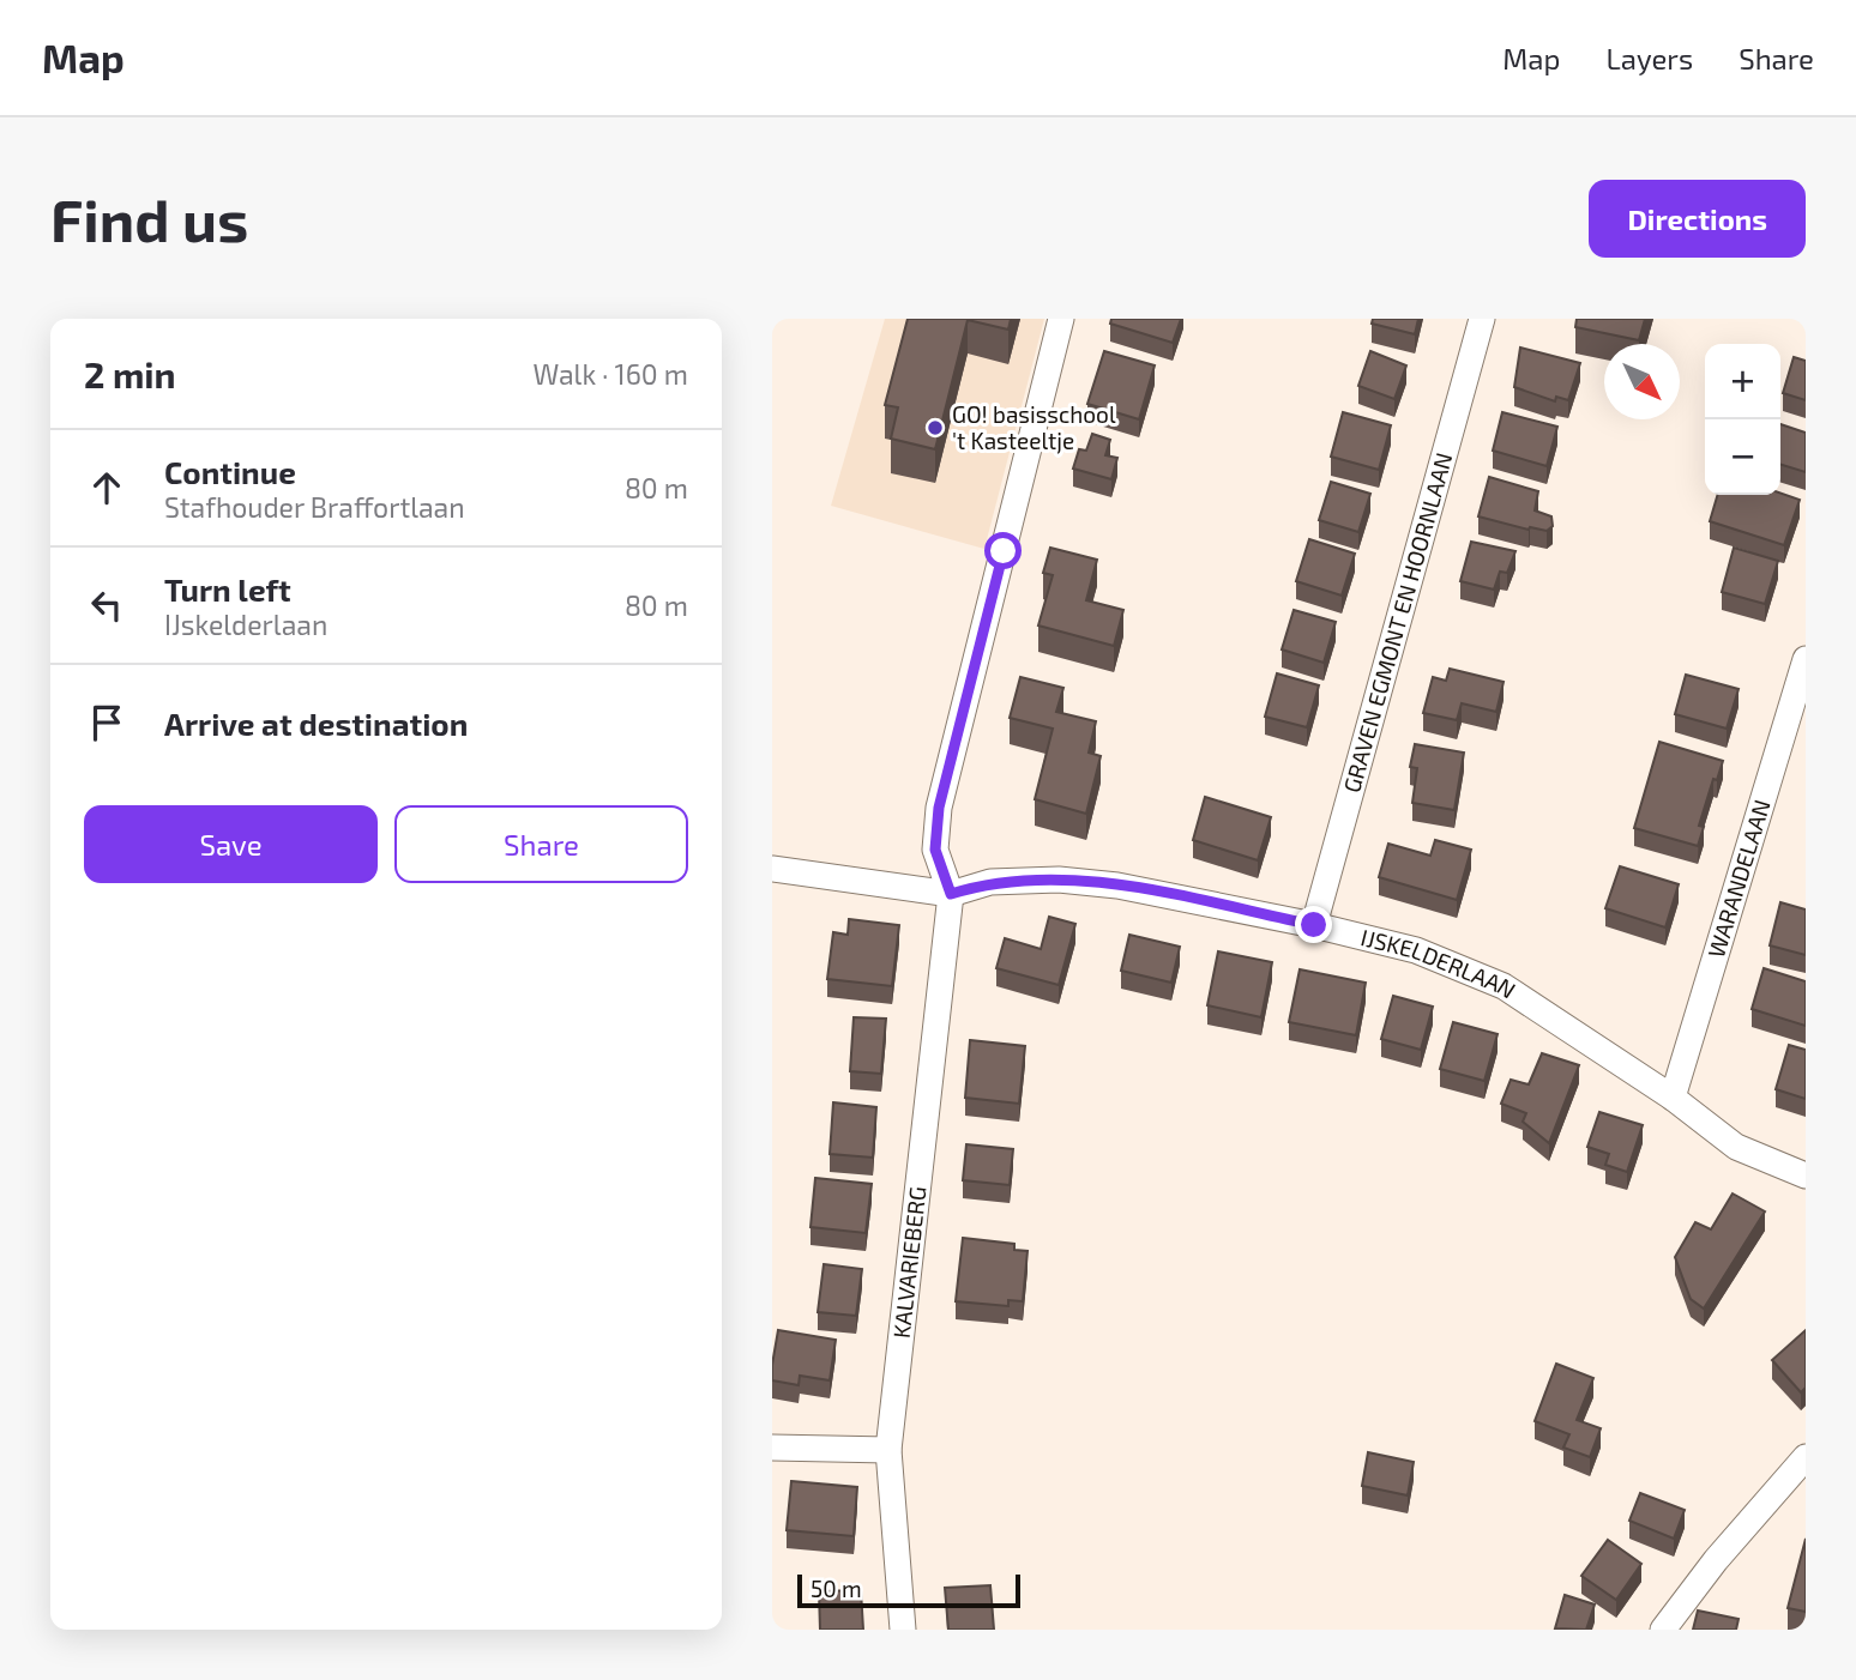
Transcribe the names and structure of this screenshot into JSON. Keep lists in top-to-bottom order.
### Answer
{
  "streets": {
    "street": [
      "GRAVEN EGMONT EN HOORNLAAN",
      "WARANDELAAN",
      "IJSKELDERLAAN",
      "KALVARIEBERG"
    ]
  },
  "crossings": [
    ["GRAVEN EGMONT EN HOORNLAAN", "IJSKELDERLAAN"],
    ["WARANDELAAN", "IJSKELDERLAAN"],
    ["IJSKELDERLAAN", "KALVARIEBERG"]
  ],
  "places": ["GO! basisschool 't Kasteeltje"],
  "scale_bar": "50 m",
  "north": "bottom right",
  "page": {
    "header": "Map",
    "nav": ["Map", "Layers", "Share"],
    "buttons": [
      "Directions",
      ["Save", "Share"]
    ],
    "title": "Find us",
    "heading": ["2 min", "Walk · 160 m"],
    "map_buttons": ["+", "−"],
    "list": [
      ["Continue", "Stafhouder Braffortlaan", "80 m"],
      ["Turn left", "IJskelderlaan", "80 m"],
      "Arrive at destination"
    ],
    "scale": "50 m"
  }
}
